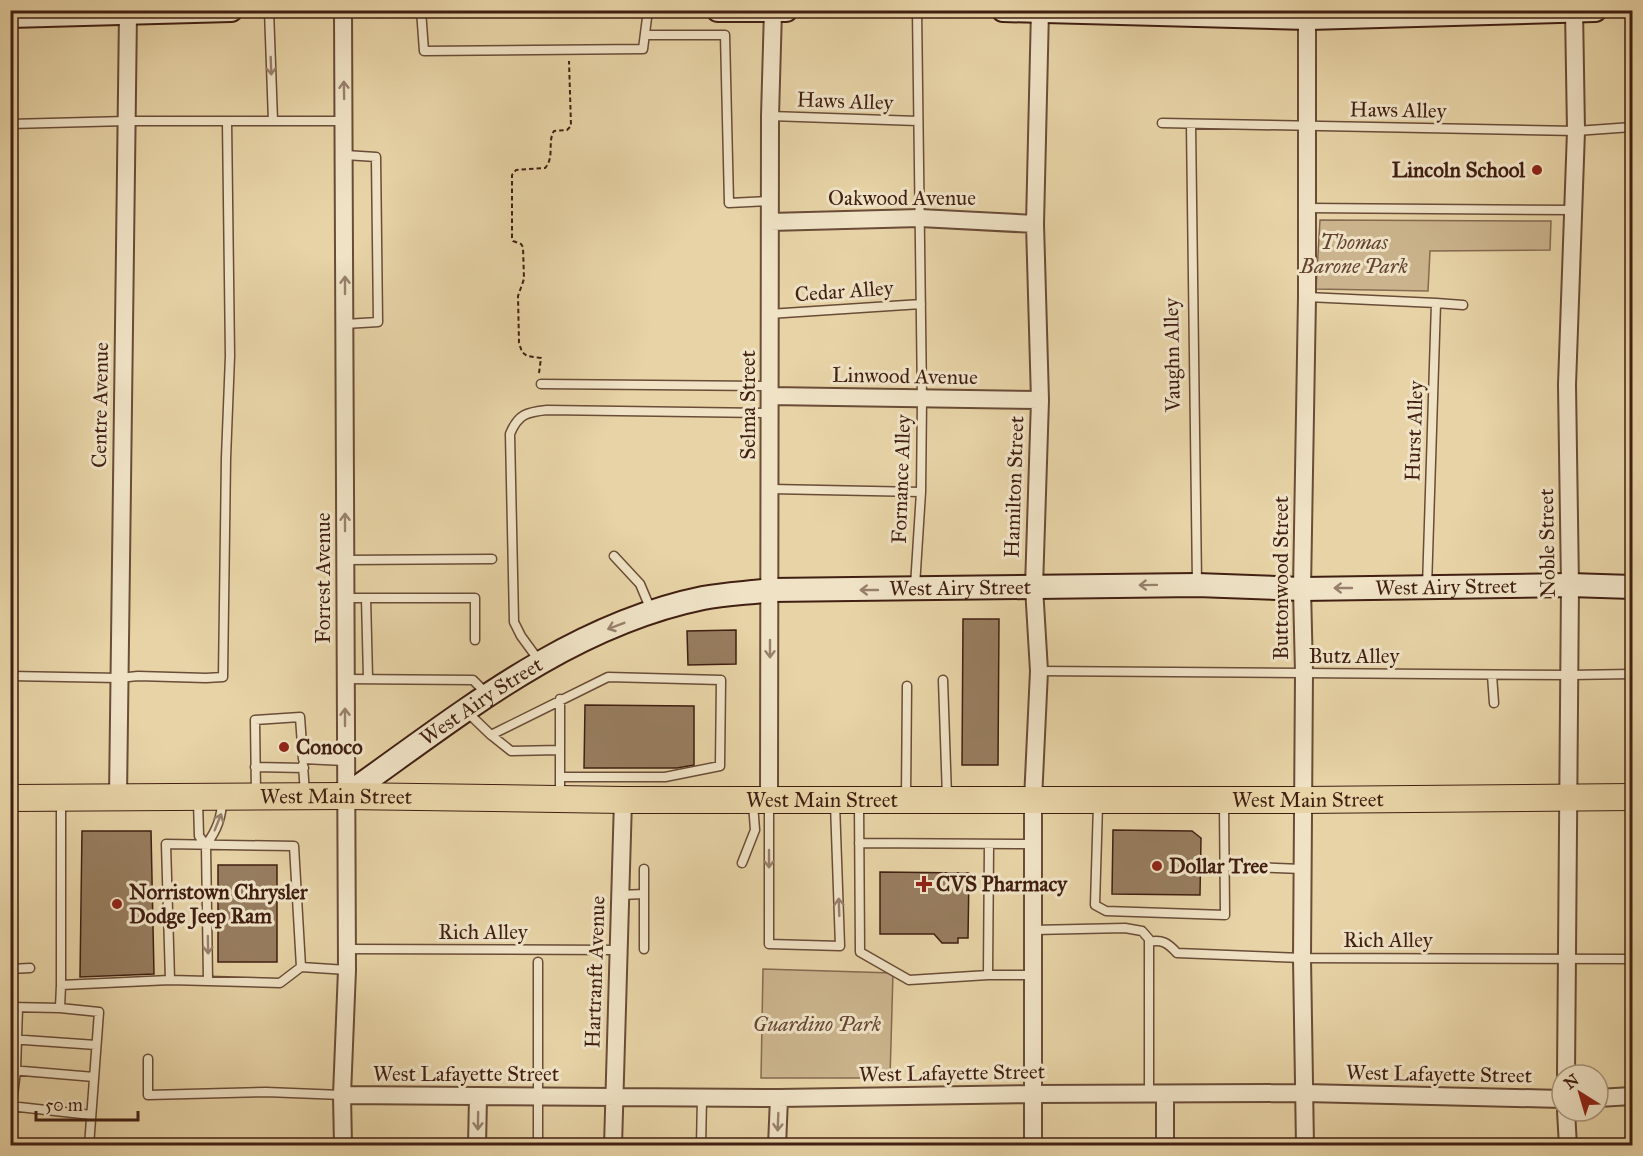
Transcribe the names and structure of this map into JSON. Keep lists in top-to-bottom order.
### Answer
{
  "streets": {
    "main road": ["West Airy Street", "West Main Street"],
    "street": [
      "Oakwood Avenue",
      "Linwood Avenue",
      "Centre Avenue",
      "Selma Street",
      "Hamilton Street",
      "Noble Street",
      "Forrest Avenue",
      "Buttonwood Street",
      "Hartranft Avenue",
      "West Lafayette Street"
    ],
    "lane": [
      "Haws Alley",
      "Cedar Alley",
      "Vaughn Alley",
      "Hurst Alley",
      "Fornance Alley",
      "Butz Alley",
      "Rich Alley"
    ]
  },
  "crossings": [
    ["Haws Alley", "Vaughn Alley"],
    ["Haws Alley", "Selma Street"],
    ["Haws Alley", "Fornance Alley"],
    ["Haws Alley", "Noble Street"],
    ["Haws Alley", "Buttonwood Street"],
    ["Oakwood Avenue", "Selma Street"],
    ["Oakwood Avenue", "Fornance Alley"],
    ["Oakwood Avenue", "Hamilton Street"],
    ["Cedar Alley", "Selma Street"],
    ["Cedar Alley", "Fornance Alley"],
    ["Vaughn Alley", "West Airy Street"],
    ["Linwood Avenue", "Selma Street"],
    ["Linwood Avenue", "Fornance Alley"],
    ["Linwood Avenue", "Hamilton Street"],
    ["Centre Avenue", "West Main Street"],
    ["Selma Street", "West Airy Street"],
    ["Selma Street", "West Main Street"],
    ["Hurst Alley", "West Airy Street"],
    ["Fornance Alley", "West Airy Street"],
    ["Hamilton Street", "West Airy Street"],
    ["Hamilton Street", "Butz Alley"],
    ["Hamilton Street", "West Main Street"],
    ["Hamilton Street", "Rich Alley"],
    ["Hamilton Street", "West Lafayette Street"],
    ["Noble Street", "West Airy Street"],
    ["Noble Street", "Butz Alley"],
    ["Noble Street", "West Main Street"],
    ["Noble Street", "Rich Alley"],
    ["Forrest Avenue", "West Airy Street"],
    ["Forrest Avenue", "West Main Street"],
    ["Forrest Avenue", "Rich Alley"],
    ["Forrest Avenue", "West Lafayette Street"],
    ["Buttonwood Street", "West Airy Street"],
    ["Buttonwood Street", "Butz Alley"],
    ["Buttonwood Street", "West Main Street"],
    ["Buttonwood Street", "Rich Alley"],
    ["Buttonwood Street", "West Lafayette Street"],
    ["West Airy Street", "West Main Street"],
    ["West Main Street", "Hartranft Avenue"],
    ["Rich Alley", "Hartranft Avenue"],
    ["Hartranft Avenue", "West Lafayette Street"]
  ],
  "one_way": ["Forrest Avenue", "West Airy Street"],
  "parks": ["Thomas Barone Park", "Guardino Park"],
  "places": {
    "other": [
      "Lincoln School",
      "Conoco",
      "Dollar Tree",
      "Norristown Chrysler Dodge Jeep Ram"
    ],
    "health": ["CVS Pharmacy"]
  },
  "scale_bar": "50 m",
  "north": "top left"
}
